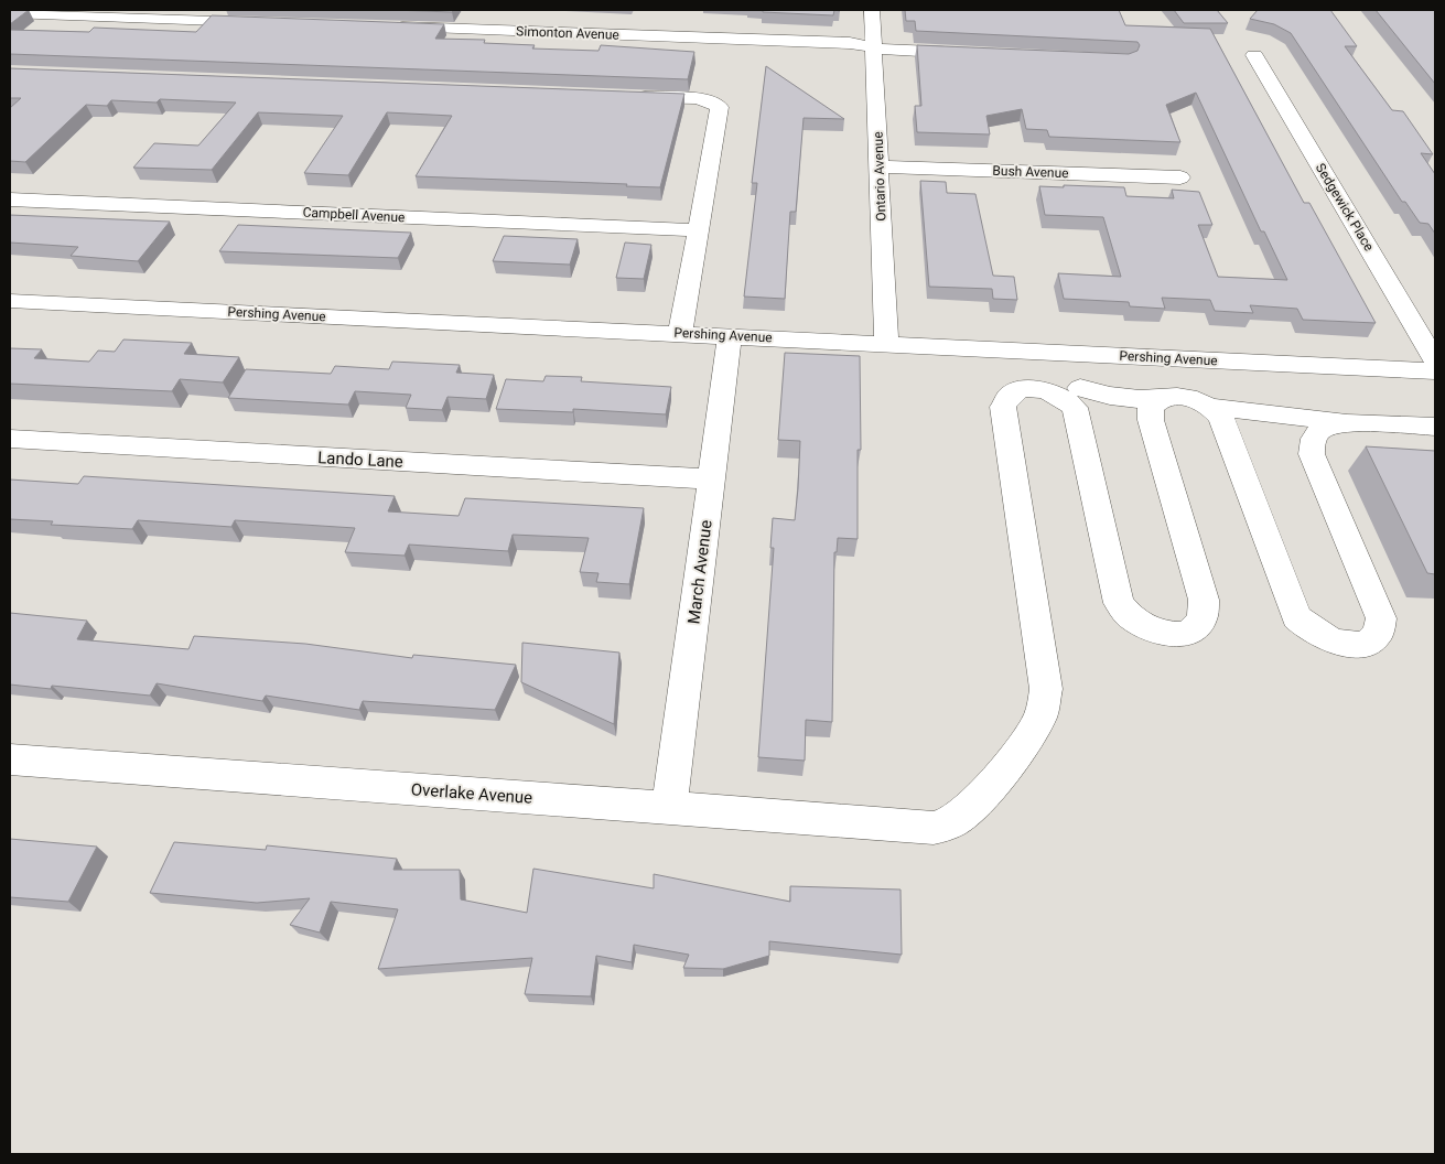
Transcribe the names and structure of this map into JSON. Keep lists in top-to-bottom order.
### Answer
{
  "streets": {
    "street": [
      "Simonton Avenue",
      "Bush Avenue",
      "Ontario Avenue",
      "Sedgewick Place",
      "Campbell Avenue",
      "Pershing Avenue",
      "Lando Lane",
      "March Avenue",
      "Overlake Avenue"
    ]
  },
  "crossings": [
    ["Simonton Avenue", "Ontario Avenue"],
    ["Bush Avenue", "Ontario Avenue"],
    ["Ontario Avenue", "Pershing Avenue"],
    ["Pershing Avenue", "March Avenue"],
    ["Lando Lane", "March Avenue"],
    ["March Avenue", "Overlake Avenue"]
  ]
}
